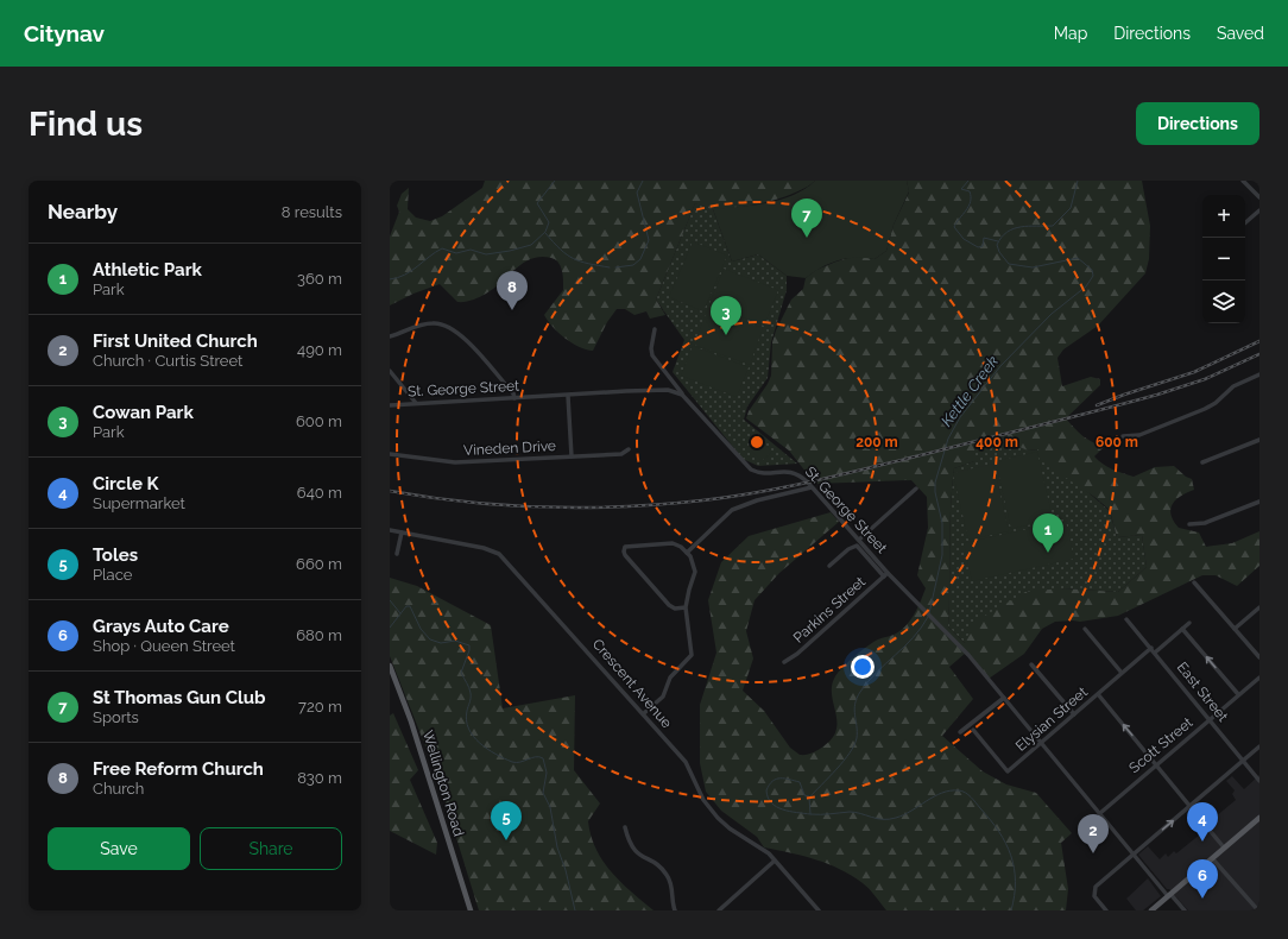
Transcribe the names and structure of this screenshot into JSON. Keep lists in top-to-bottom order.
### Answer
{
  "streets": {
    "main road": ["Wellington Road"],
    "street": [
      "St. George Street",
      "Vineden Drive",
      "Parkins Street",
      "Crescent Avenue",
      "East Street",
      "Elysian Street",
      "Scott Street"
    ]
  },
  "crossings": [
    ["St. George Street", "Parkins Street"],
    ["St. George Street", "Elysian Street"],
    ["St. George Street", "Scott Street"],
    ["East Street", "Elysian Street"],
    ["East Street", "Scott Street"]
  ],
  "water": ["Kettle Creek"],
  "page": {
    "header": "Citynav",
    "nav": ["Map", "Directions", "Saved"],
    "buttons": [
      "Directions",
      ["Save", "Share"]
    ],
    "title": "Find us",
    "heading": ["Nearby", "8 results"],
    "map_buttons": ["+", "−"],
    "pins": [
      "7",
      "8",
      "3",
      "1",
      "5",
      "4",
      "2",
      "6"
    ],
    "list": [
      {
        "mark": "1",
        "name": "Athletic Park",
        "note": "Park",
        "value": "360 m"
      },
      {
        "mark": "2",
        "name": "First United Church",
        "note": "Church · Curtis Street",
        "value": "490 m"
      },
      {
        "mark": "3",
        "name": "Cowan Park",
        "note": "Park",
        "value": "600 m"
      },
      {
        "mark": "4",
        "name": "Circle K",
        "note": "Supermarket",
        "value": "640 m"
      },
      {
        "mark": "5",
        "name": "Toles",
        "note": "Place",
        "value": "660 m"
      },
      {
        "mark": "6",
        "name": "Grays Auto Care",
        "note": "Shop · Queen Street",
        "value": "680 m"
      },
      {
        "mark": "7",
        "name": "St Thomas Gun Club",
        "note": "Sports",
        "value": "720 m"
      },
      {
        "mark": "8",
        "name": "Free Reform Church",
        "note": "Church",
        "value": "830 m"
      }
    ]
  },
  "rings": ["200 m", "400 m", "600 m"]
}
